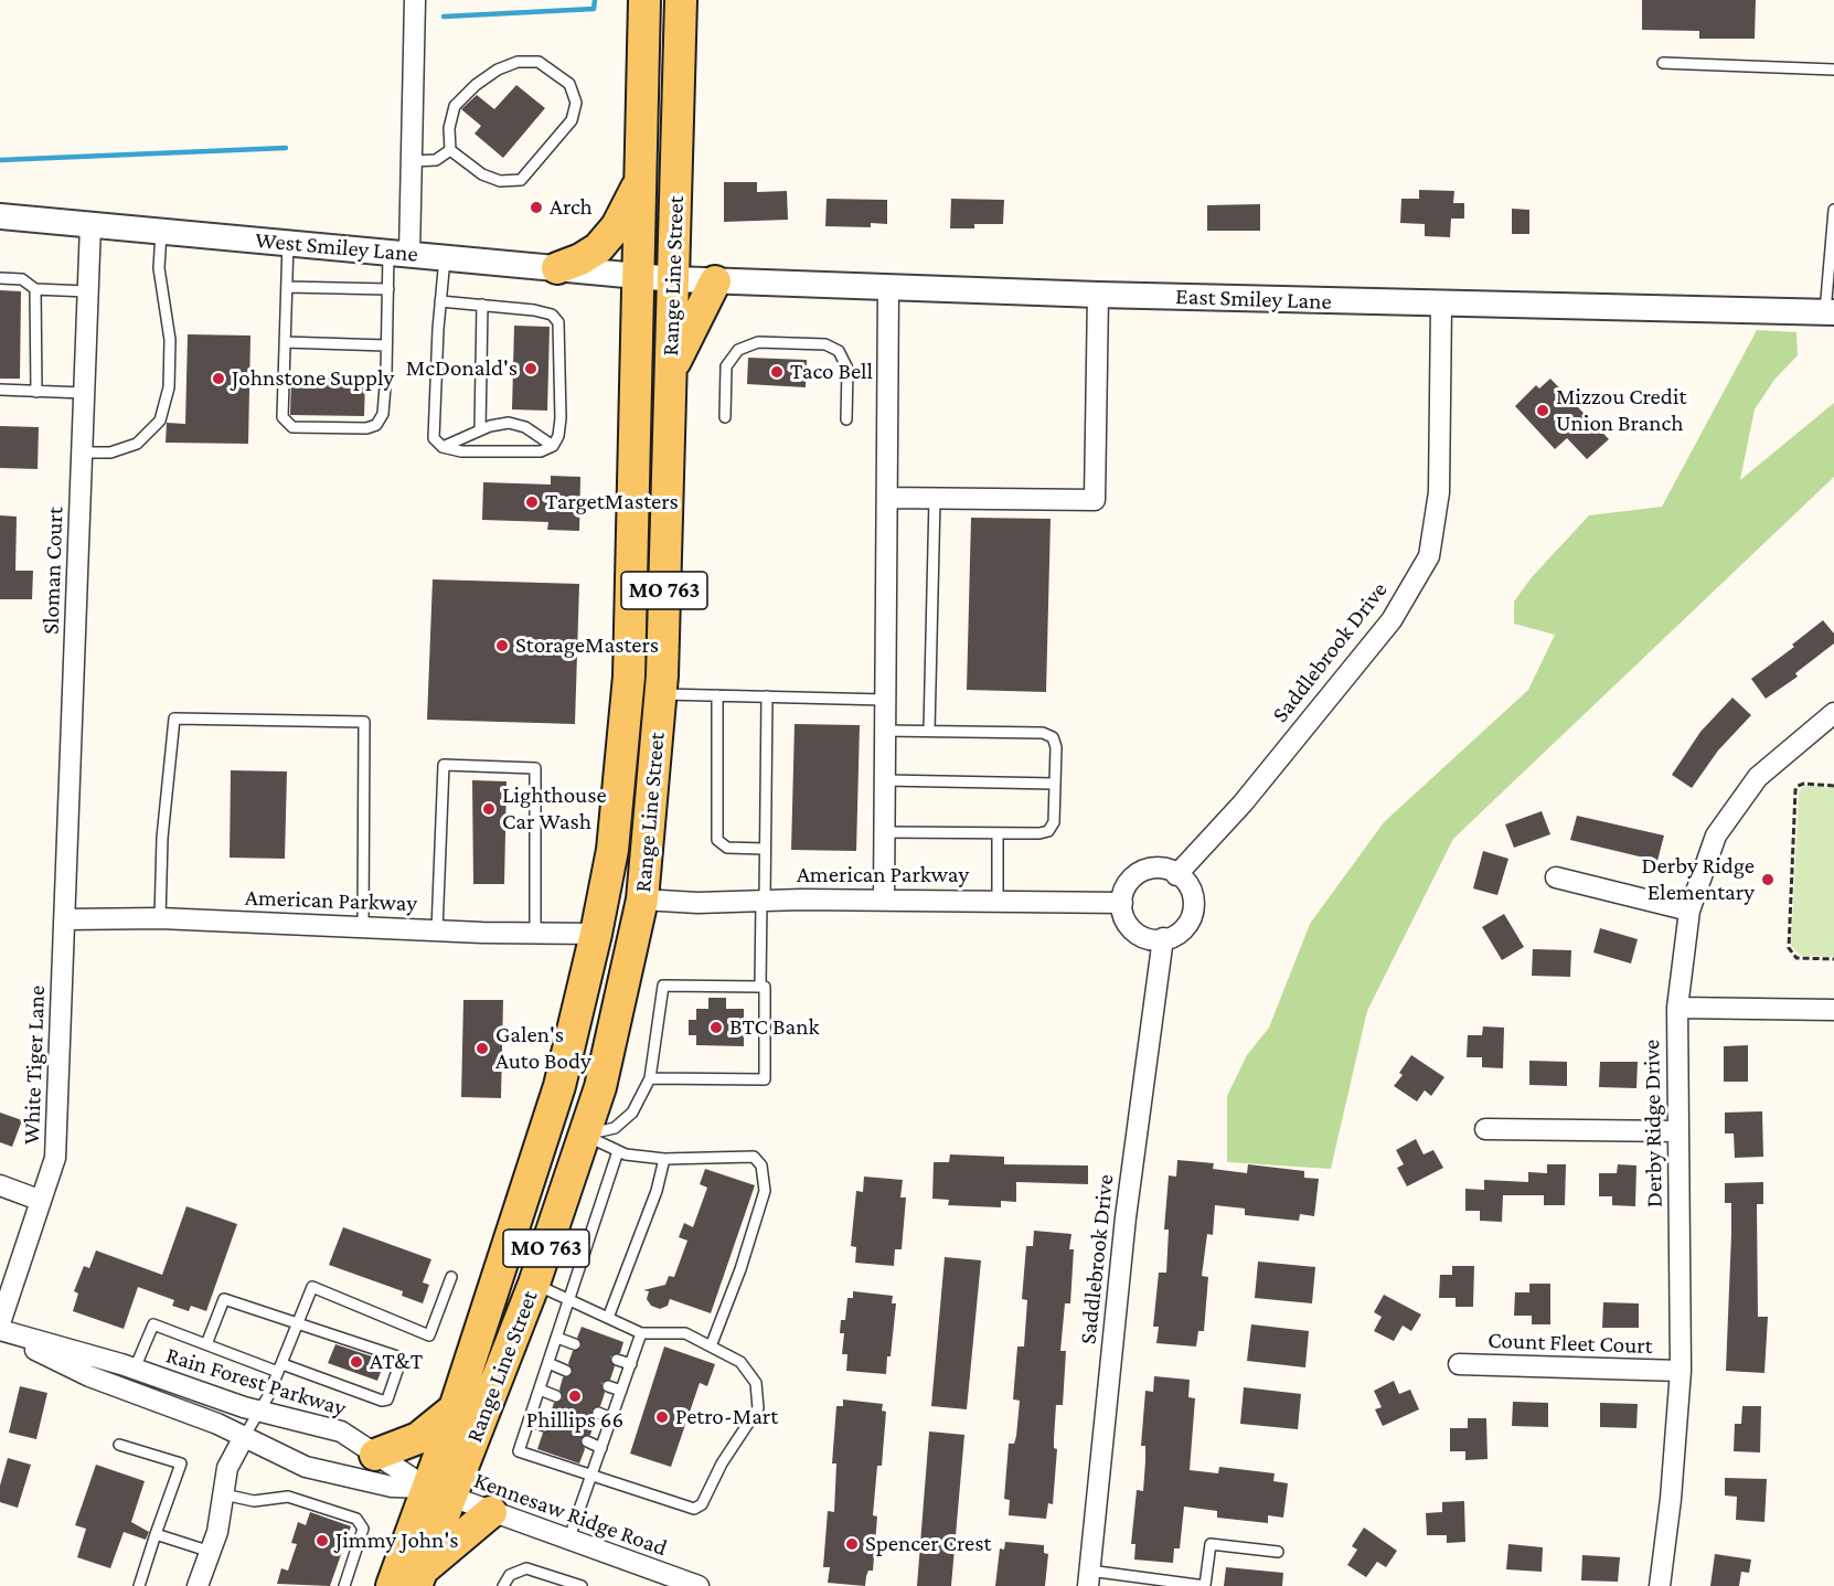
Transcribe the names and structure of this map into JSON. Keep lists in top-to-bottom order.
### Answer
{
  "streets": {
    "main road": ["Range Line Street", "MO 763"],
    "street": [
      "West Smiley Lane",
      "East Smiley Lane",
      "Sloman Court",
      "Saddlebrook Drive",
      "American Parkway",
      "White Tiger Lane",
      "Derby Ridge Drive",
      "Count Fleet Court",
      "Rain Forest Parkway",
      "Kennesaw Ridge Road"
    ]
  },
  "crossings": [
    ["West Smiley Lane", "Range Line Street"],
    ["West Smiley Lane", "East Smiley Lane"],
    ["West Smiley Lane", "Sloman Court"],
    ["Range Line Street", "East Smiley Lane"],
    ["Range Line Street", "American Parkway"],
    ["Range Line Street", "Rain Forest Parkway"],
    ["Range Line Street", "Kennesaw Ridge Road"],
    ["East Smiley Lane", "Saddlebrook Drive"],
    ["Sloman Court", "American Parkway"],
    ["Sloman Court", "White Tiger Lane"],
    ["Saddlebrook Drive", "American Parkway"],
    ["American Parkway", "White Tiger Lane"],
    ["Derby Ridge Drive", "Count Fleet Court"],
    ["Rain Forest Parkway", "Kennesaw Ridge Road"]
  ],
  "places": [
    "Arch",
    "McDonald's",
    "Taco Bell",
    "Johnstone Supply",
    "Mizzou Credit Union Branch",
    "TargetMasters",
    "StorageMasters",
    "Lighthouse Car Wash",
    "Derby Ridge Elementary",
    "BTC Bank",
    "Galen's Auto Body",
    "AT&T",
    "Phillips 66",
    "Petro-Mart",
    "Jimmy John's",
    "Spencer Crest"
  ]
}
